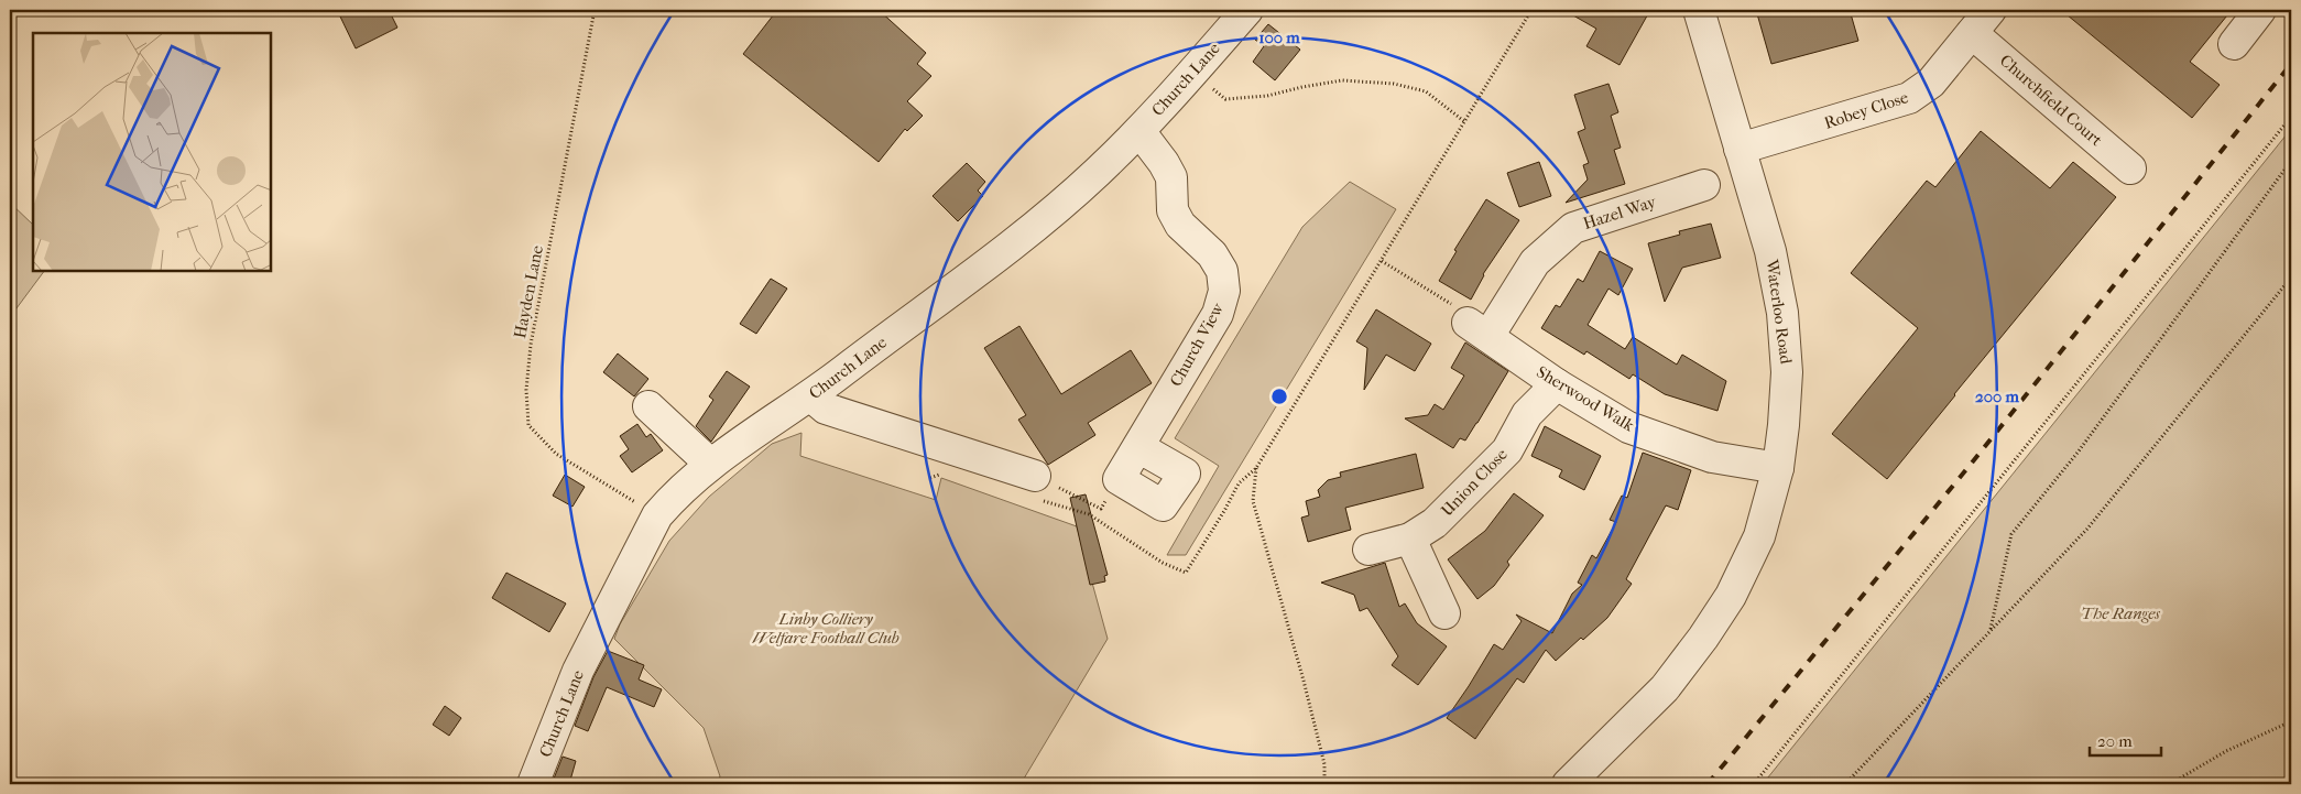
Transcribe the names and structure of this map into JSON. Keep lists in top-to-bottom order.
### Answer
{
  "streets": {
    "street": [
      "Church Lane",
      "Churchfield Court",
      "Robey Close",
      "Hazel Way",
      "Waterloo Road",
      "Church View",
      "Sherwood Walk",
      "Union Close"
    ],
    "path": ["Hayden Lane"]
  },
  "crossings": [
    ["Church Lane", "Hayden Lane"],
    ["Church Lane", "Church View"],
    ["Churchfield Court", "Robey Close"],
    ["Robey Close", "Waterloo Road"],
    ["Hazel Way", "Sherwood Walk"],
    ["Waterloo Road", "Sherwood Walk"],
    ["Sherwood Walk", "Union Close"]
  ],
  "parks": ["The Ranges", "Linby Colliery Welfare Football Club"],
  "scale_bar": "20 m",
  "rings": ["100 m", "200 m"]
}
